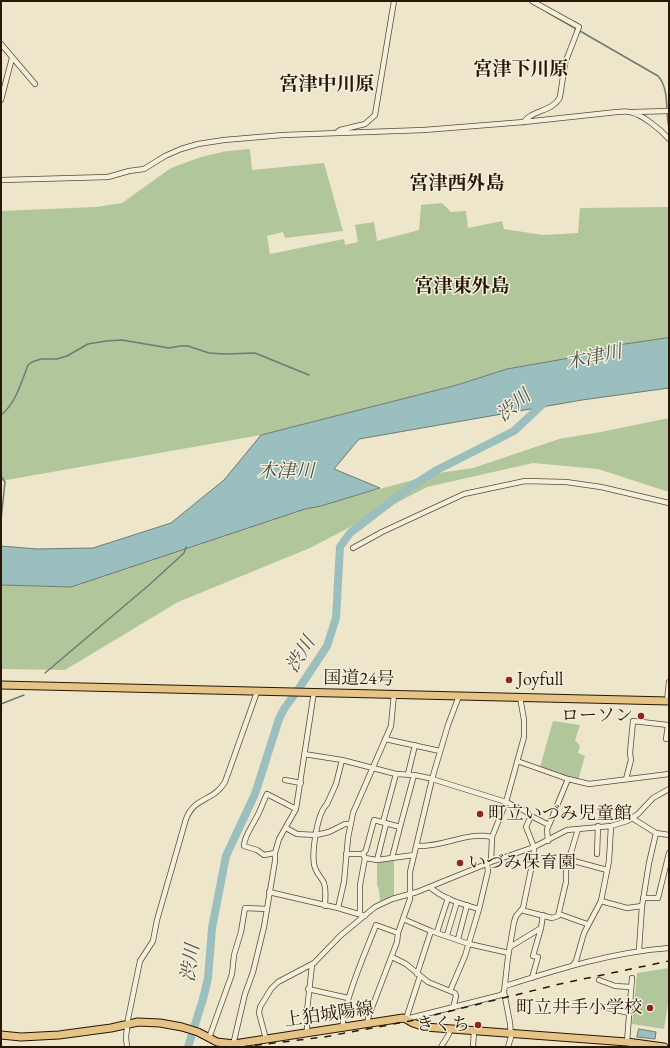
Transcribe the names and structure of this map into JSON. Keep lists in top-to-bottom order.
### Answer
{
  "streets": {
    "main road": ["国道24号", "上狛城陽線"]
  },
  "districts": [
    "宮津下川原",
    "宮津中川原",
    "宮津西外島",
    "宮津東外島"
  ],
  "water": ["木津川", "渋川"],
  "places": [
    "Joyfull",
    "ローソン",
    "町立いづみ児童館",
    "いづみ保育園",
    "町立井手小学校",
    "きくち"
  ]
}
